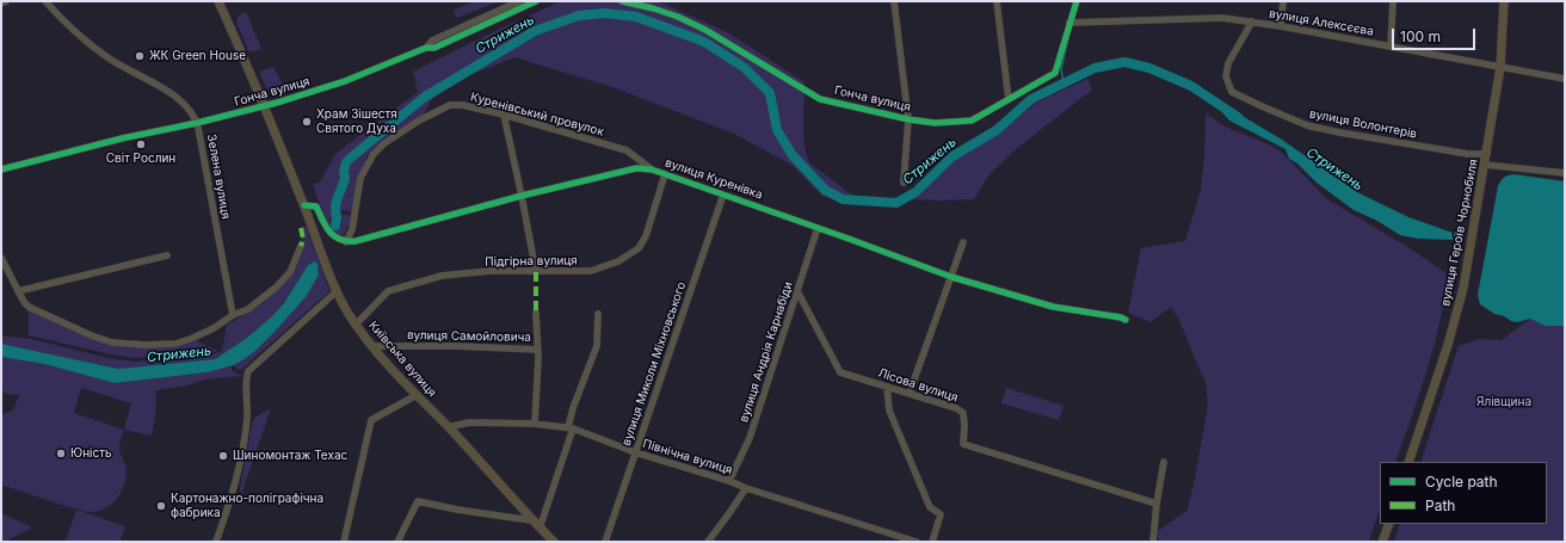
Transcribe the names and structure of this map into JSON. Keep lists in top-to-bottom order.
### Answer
{
  "streets": {
    "main road": ["вулиця Героїв Чорнобиля", "Київська вулиця"],
    "street": [
      "вулиця Алексєєва",
      "Гонча вулиця",
      "Куренівський провулок",
      "вулиця Волонтерів",
      "Зелена вулиця",
      "вулиця Куренівка",
      "Підгірна вулиця",
      "вулиця Самойловича",
      "вулиця Андрія Карнабіди",
      "вулиця Миколи Міхновського",
      "Лісова вулиця",
      "Північна вулиця"
    ]
  },
  "crossings": [
    ["вулиця Алексєєва", "Гонча вулиця"],
    ["вулиця Алексєєва", "вулиця Волонтерів"],
    ["вулиця Алексєєва", "вулиця Героїв Чорнобиля"],
    ["Гонча вулиця", "Зелена вулиця"],
    ["Гонча вулиця", "Київська вулиця"],
    ["Куренівський провулок", "вулиця Куренівка"],
    ["вулиця Волонтерів", "вулиця Героїв Чорнобиля"],
    ["вулиця Куренівка", "Підгірна вулиця"],
    ["вулиця Куренівка", "вулиця Андрія Карнабіди"],
    ["вулиця Куренівка", "вулиця Миколи Міхновського"],
    ["Підгірна вулиця", "Київська вулиця"],
    ["вулиця Самойловича", "Київська вулиця"],
    ["вулиця Андрія Карнабіди", "Лісова вулиця"],
    ["вулиця Андрія Карнабіди", "Північна вулиця"],
    ["Київська вулиця", "Північна вулиця"],
    ["вулиця Миколи Міхновського", "Північна вулиця"]
  ],
  "water": ["Стрижень"],
  "parks": ["Ялівщина"],
  "places": [
    "ЖК Green House",
    "Храм Зішестя Святого Духа",
    "Свiт Рослин",
    "Юність",
    "Шиномонтаж Техас",
    "Картонажно-поліграфічна фабрика"
  ],
  "legend": ["Cycle path", "Path"],
  "scale_bar": "100 m"
}
